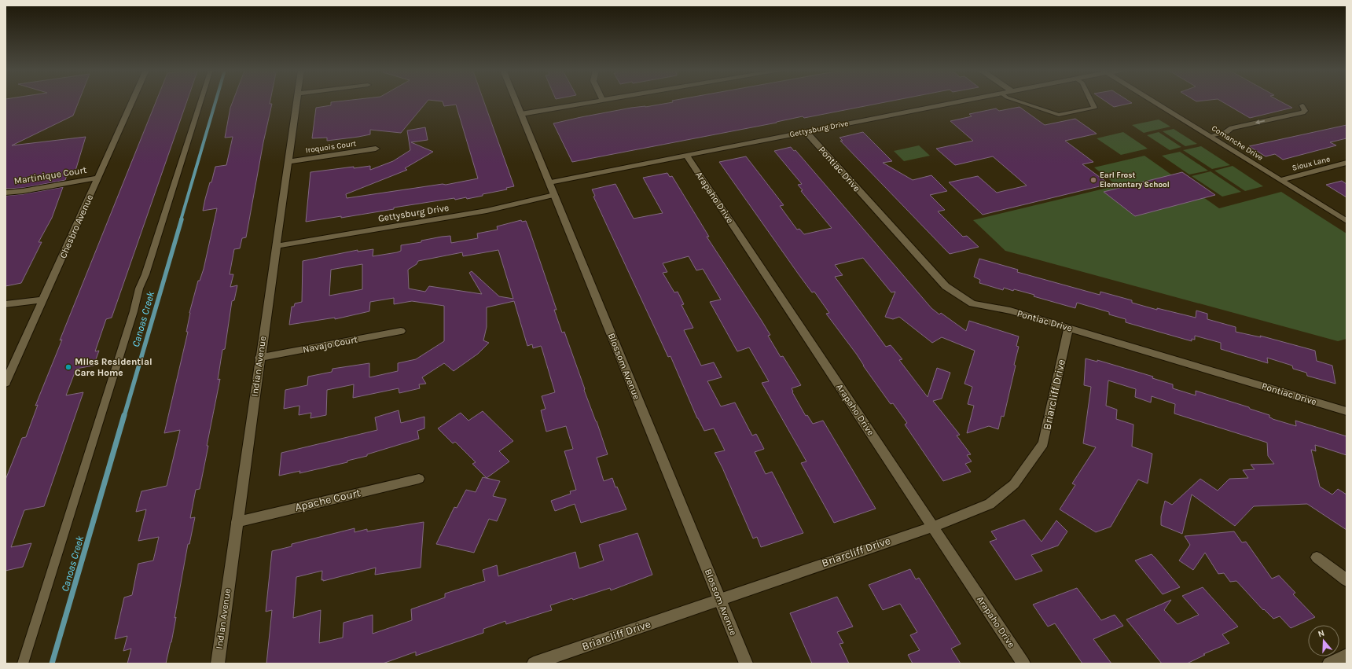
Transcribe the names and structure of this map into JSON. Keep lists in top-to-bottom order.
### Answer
{
  "streets": {
    "street": [
      "Gettysburg Drive",
      "Comanche Drive",
      "Iroquois Court",
      "Sioux Lane",
      "Pontiac Drive",
      "Martinique Court",
      "Arapaho Drive",
      "Chesbro Avenue",
      "Navajo Court",
      "Indian Avenue",
      "Blossom Avenue",
      "Briarcliff Drive",
      "Apache Court"
    ]
  },
  "crossings": [
    ["Gettysburg Drive", "Pontiac Drive"],
    ["Gettysburg Drive", "Arapaho Drive"],
    ["Gettysburg Drive", "Indian Avenue"],
    ["Gettysburg Drive", "Blossom Avenue"],
    ["Comanche Drive", "Sioux Lane"],
    ["Iroquois Court", "Indian Avenue"],
    ["Pontiac Drive", "Briarcliff Drive"],
    ["Martinique Court", "Chesbro Avenue"],
    ["Arapaho Drive", "Briarcliff Drive"],
    ["Navajo Court", "Indian Avenue"],
    ["Indian Avenue", "Apache Court"],
    ["Blossom Avenue", "Briarcliff Drive"]
  ],
  "water": ["Canoas Creek"],
  "places": ["Earl Frost Elementary School", "Miles Residential Care Home"],
  "north": "top"
}
